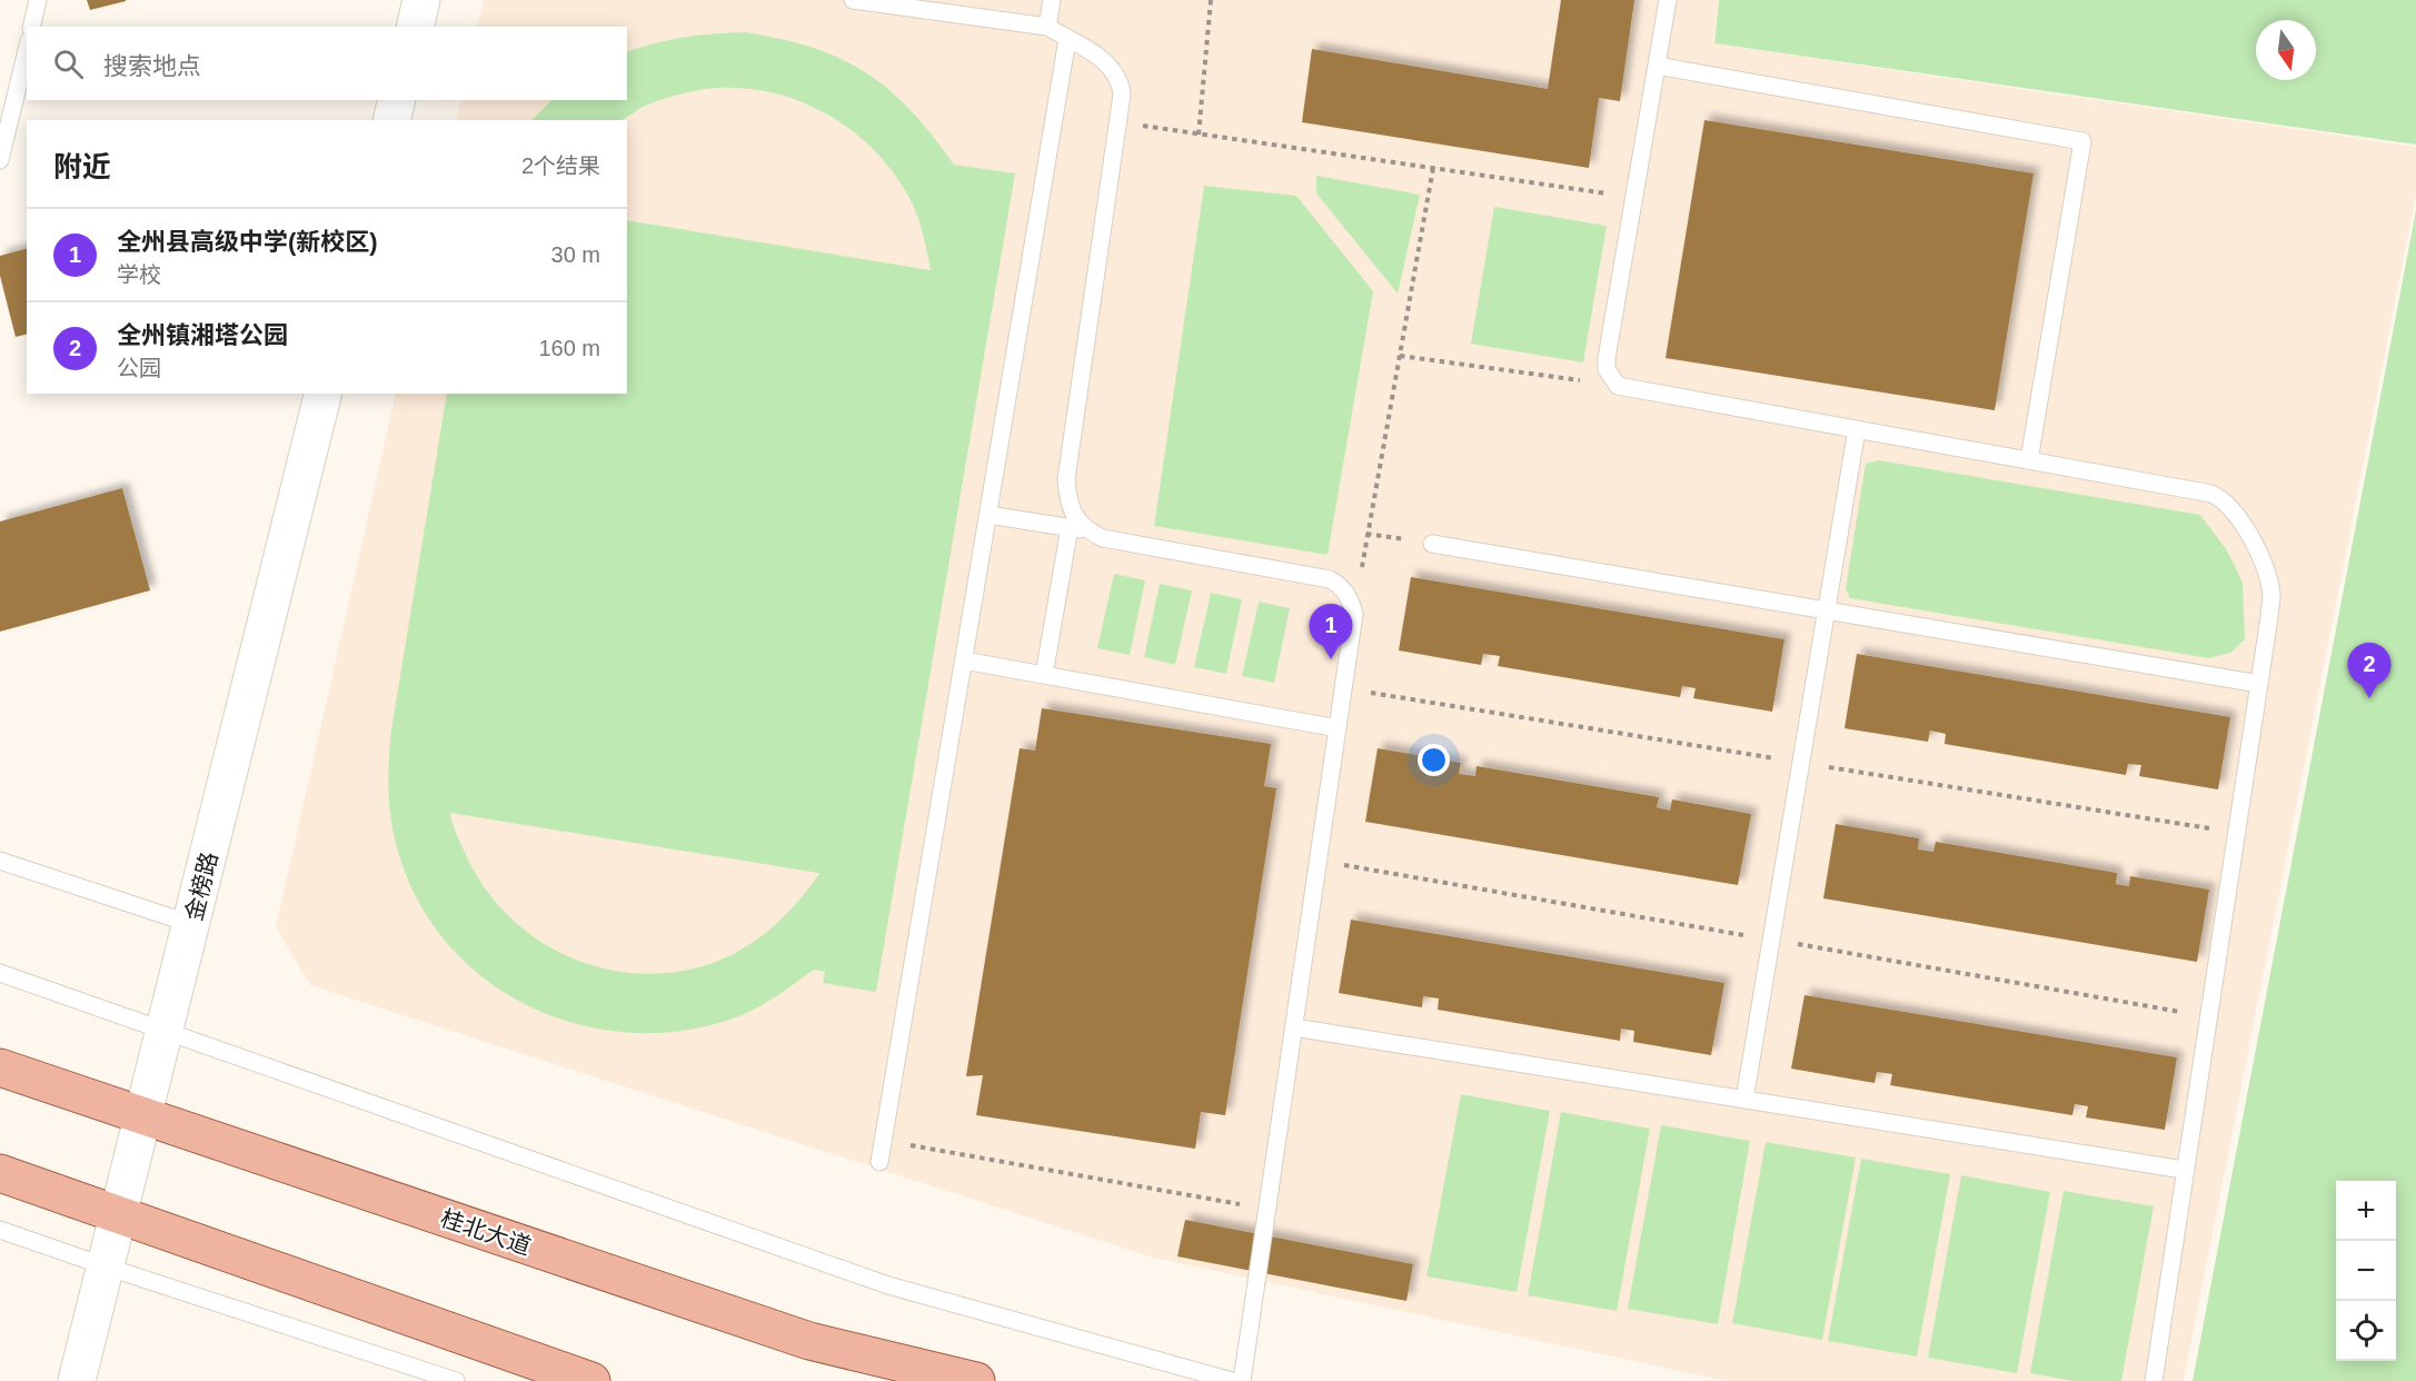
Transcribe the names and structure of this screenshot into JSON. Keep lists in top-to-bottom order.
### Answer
{
  "streets": {
    "main road": ["金榜路", "桂北大道"]
  },
  "crossings": [
    ["金榜路", "桂北大道"]
  ],
  "north": "bottom",
  "page": {
    "search": "搜索地点",
    "heading": ["附近", "2个结果"],
    "list": [
      {
        "mark": "1",
        "name": "全州县高级中学(新校区)",
        "note": "学校",
        "value": "30 m"
      },
      {
        "mark": "2",
        "name": "全州镇湘塔公园",
        "note": "公园",
        "value": "160 m"
      }
    ],
    "pins": ["1", "2"],
    "map_buttons": ["+", "−"]
  }
}
